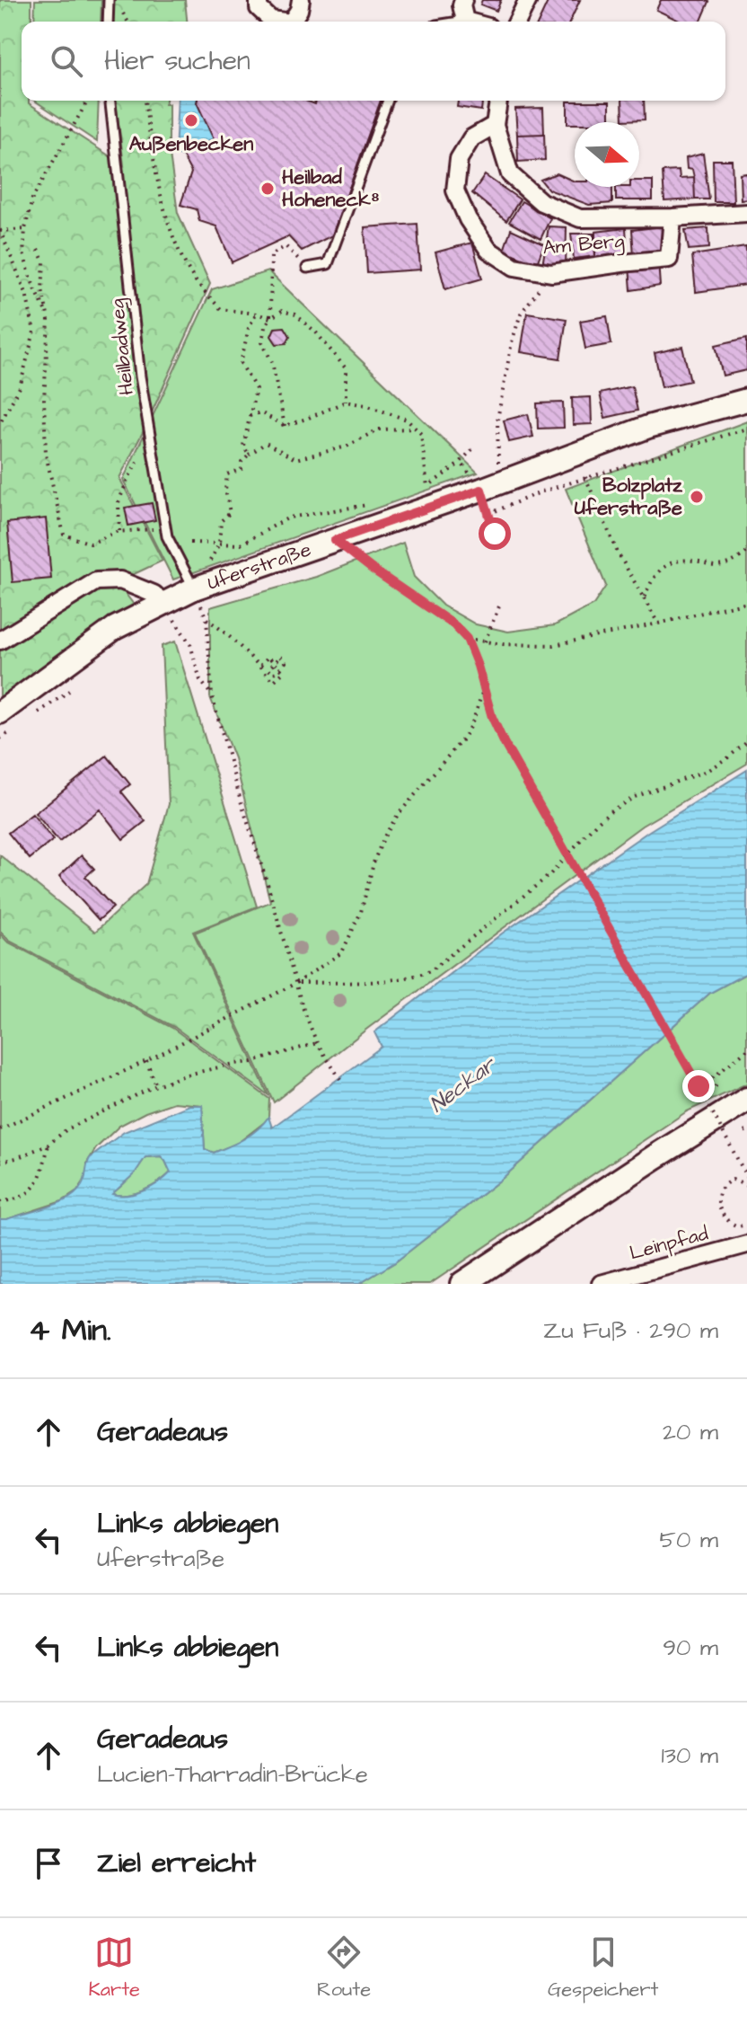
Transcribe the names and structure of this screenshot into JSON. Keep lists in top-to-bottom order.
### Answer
{
  "streets": {
    "street": ["Am Berg", "Uferstraße", "Leinpfad"],
    "lane": ["Heilbadweg"]
  },
  "crossings": [
    ["Heilbadweg", "Uferstraße"]
  ],
  "water": ["Neckar"],
  "places": ["Außenbecken", "Heilbad Hoheneck⁸", "Bolzplatz Uferstraße"],
  "north": "right",
  "page": {
    "search": "Hier suchen",
    "heading": ["4 Min.", "Zu Fuß · 290 m"],
    "list": [
      ["Geradeaus", "20 m"],
      ["Links abbiegen", "Uferstraße", "50 m"],
      ["Links abbiegen", "90 m"],
      ["Geradeaus", "Lucien-Tharradin-Brücke", "130 m"],
      "Ziel erreicht"
    ],
    "nav": ["Karte", "Route", "Gespeichert"]
  }
}
